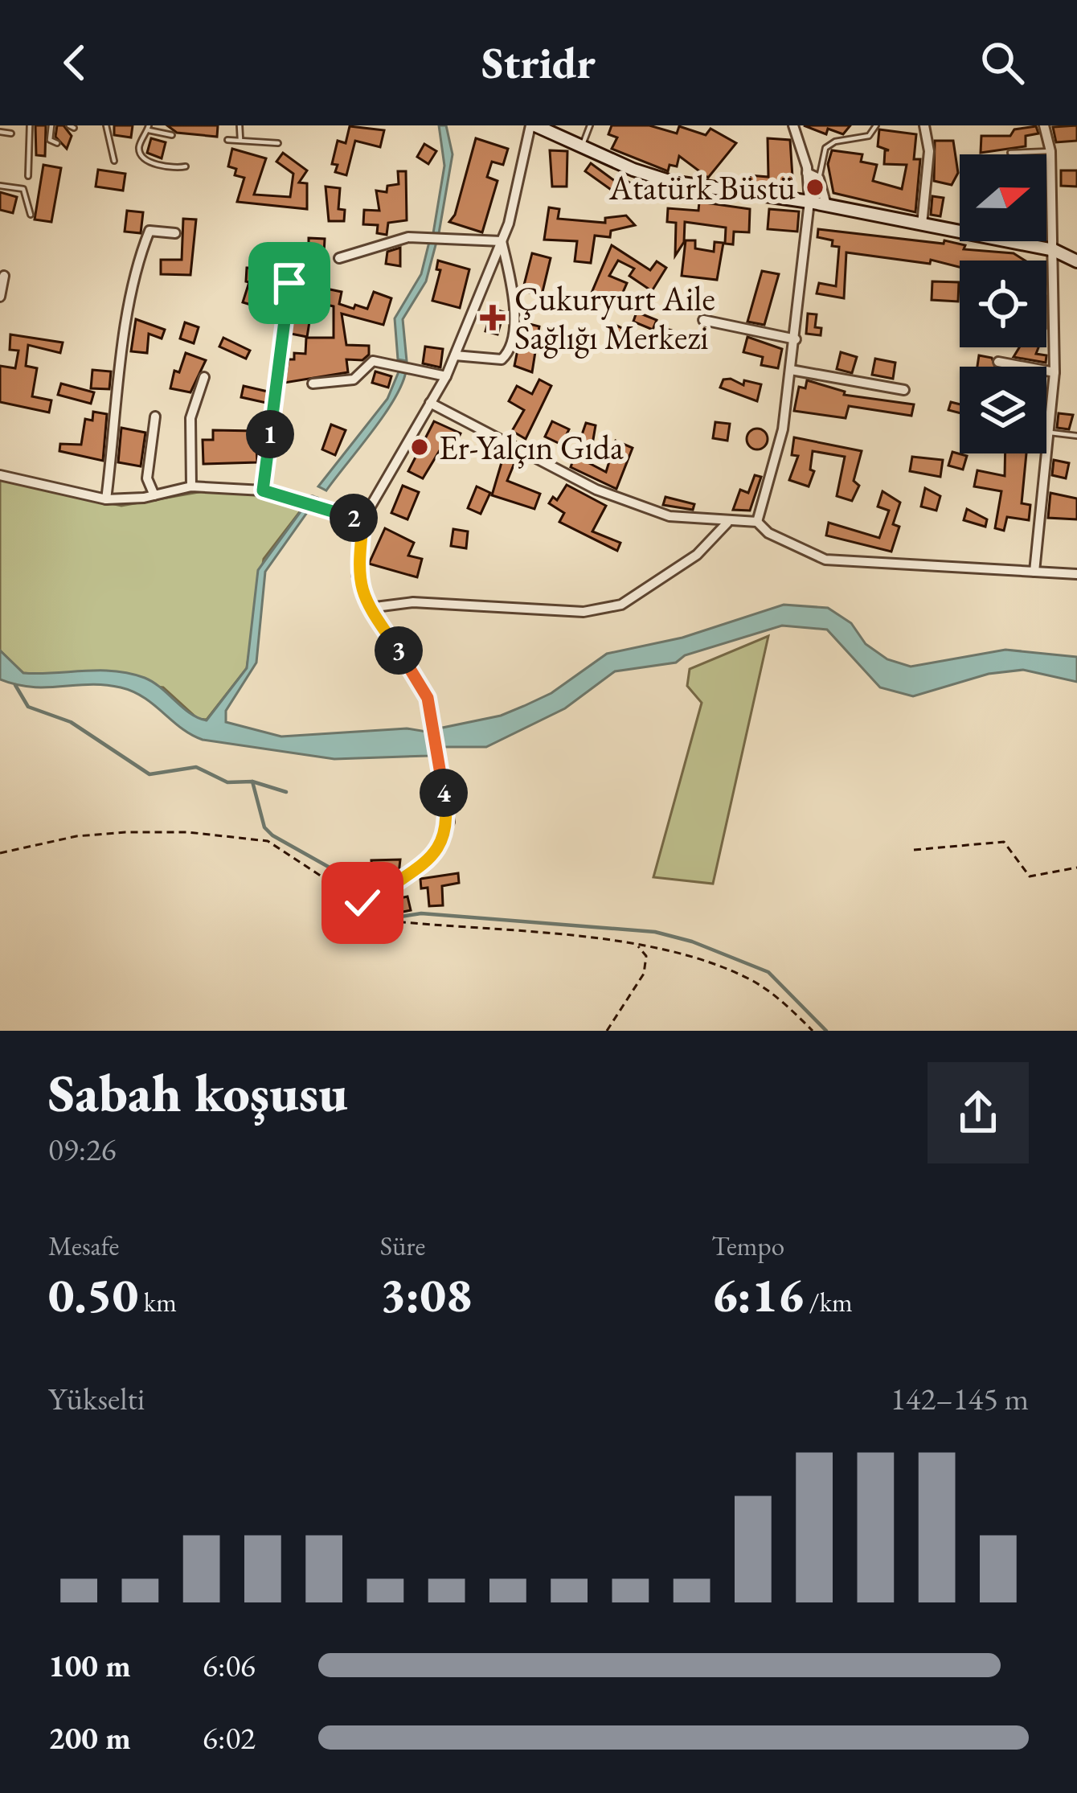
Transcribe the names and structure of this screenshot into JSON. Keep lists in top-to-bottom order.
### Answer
{
  "places": {
    "other": ["Atatürk Büstü", "Er-Yalçın Gıda"],
    "health": ["Çukuryurt Aile Sağlığı Merkezi"]
  },
  "north": "right",
  "page": {
    "header": "Stridr",
    "pins": [
      "1",
      "2",
      "3",
      "4"
    ],
    "heading": ["Sabah koşusu", "09:26"],
    "stats": [
      ["Mesafe", "0.50 km"],
      ["Süre", "3:08"],
      ["Tempo", "6:16 /km"]
    ],
    "chart": ["Yükselti", "142–145 m"],
    "list": [
      {
        "name": "100 m",
        "note": "6:06"
      },
      {
        "name": "200 m",
        "note": "6:02"
      }
    ]
  }
}
